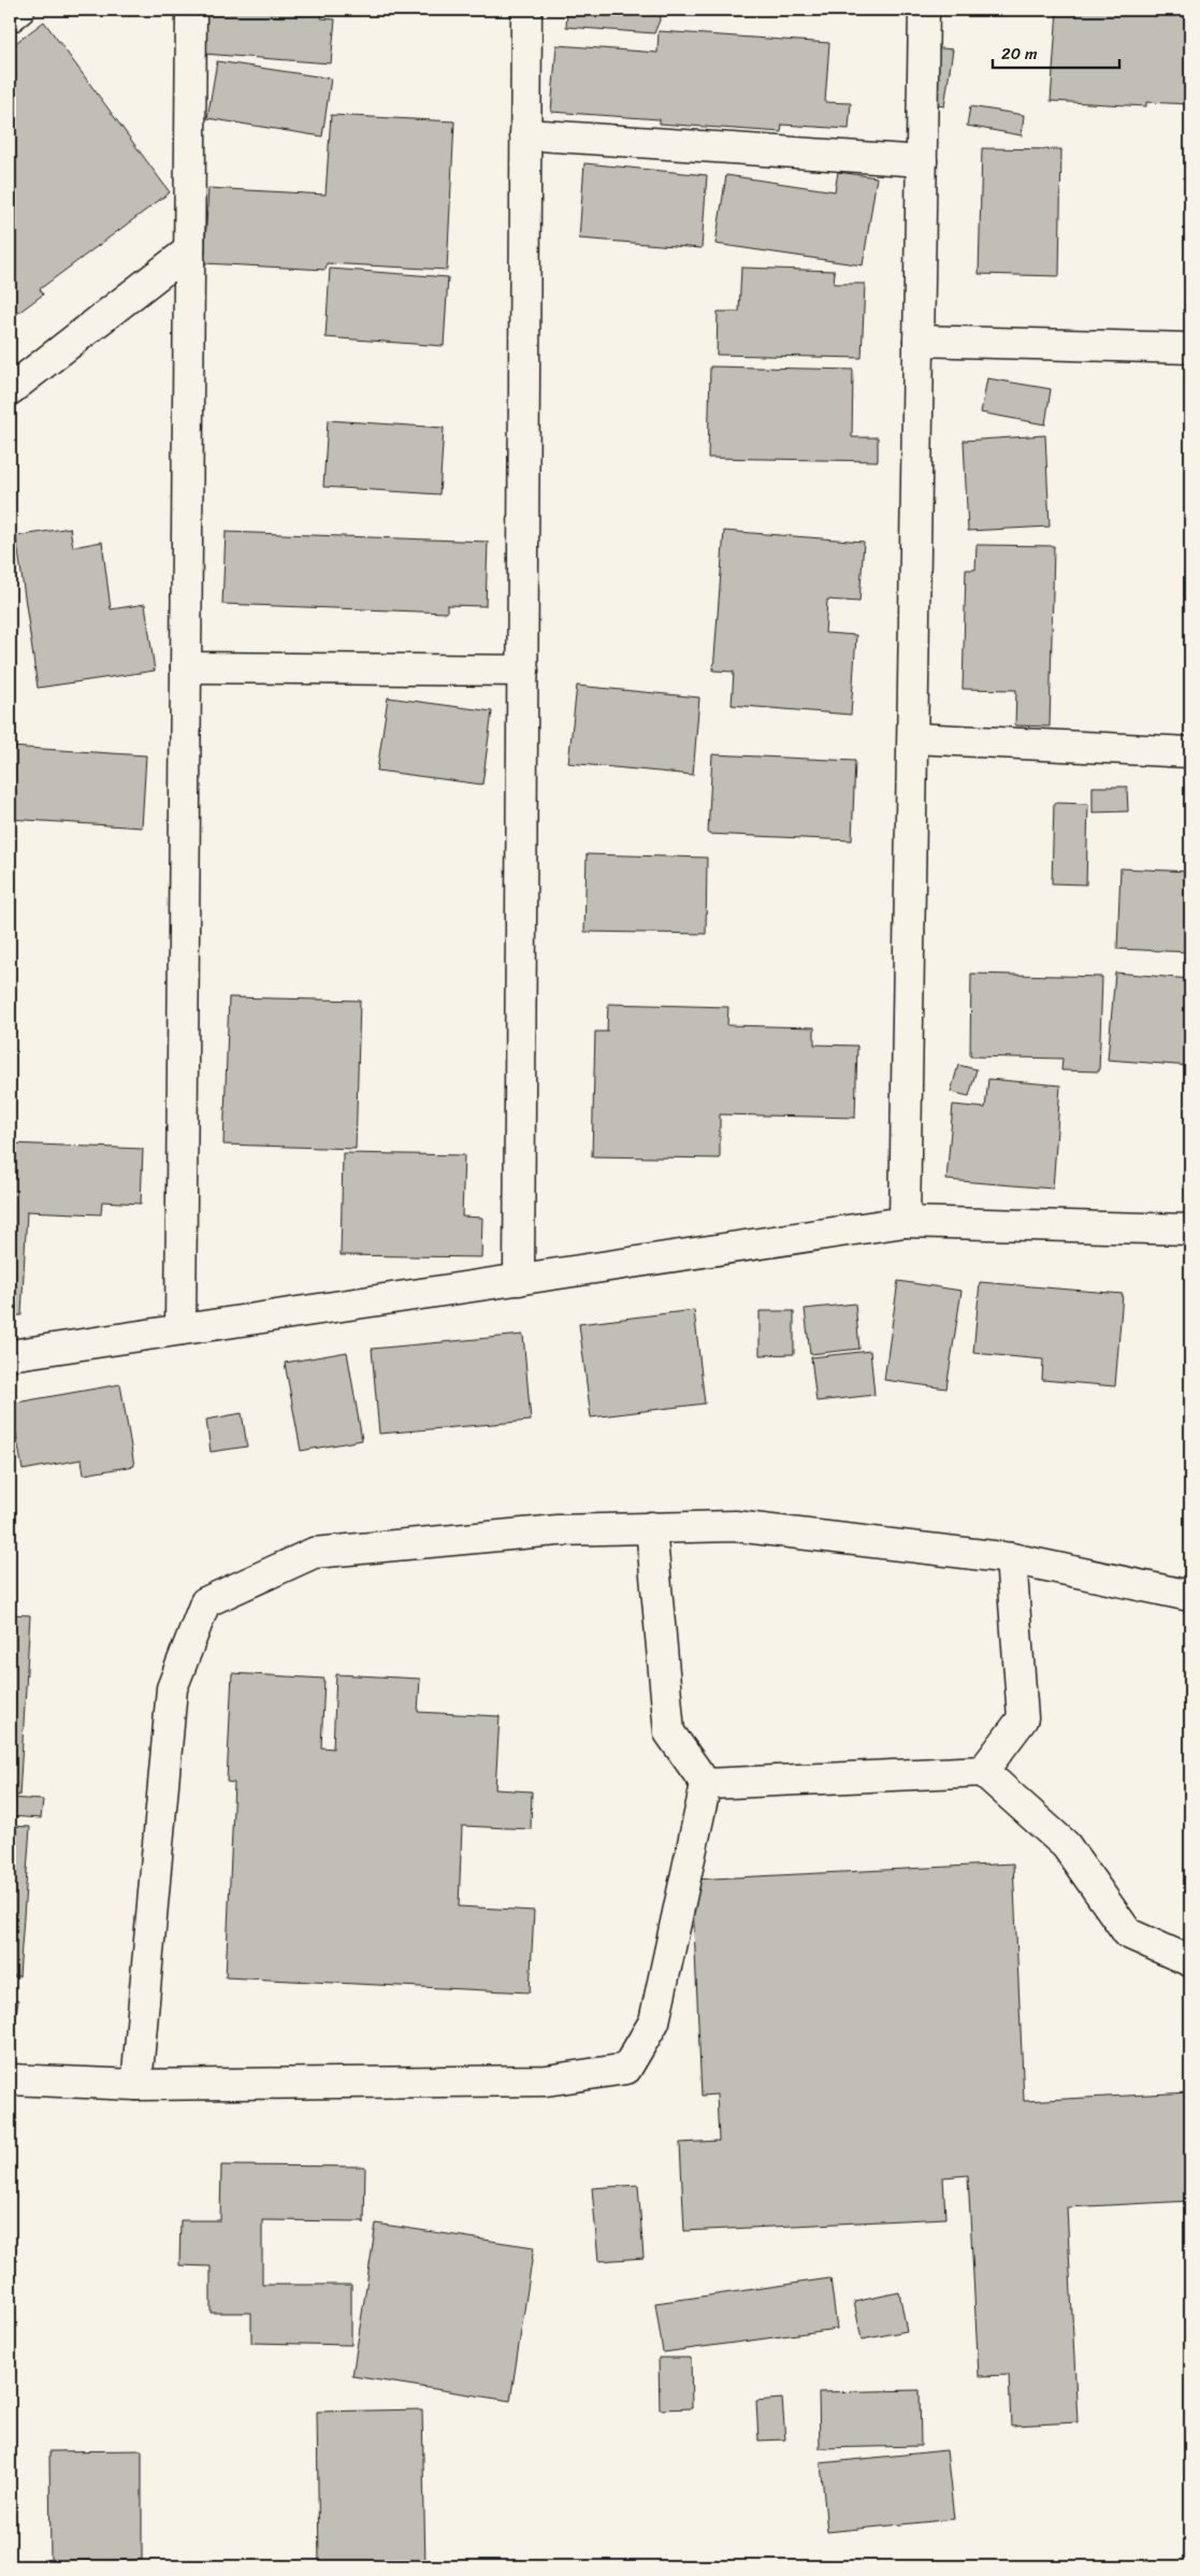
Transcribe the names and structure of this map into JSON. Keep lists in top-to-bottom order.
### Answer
{
  "scale_bar": "20 m"
}
